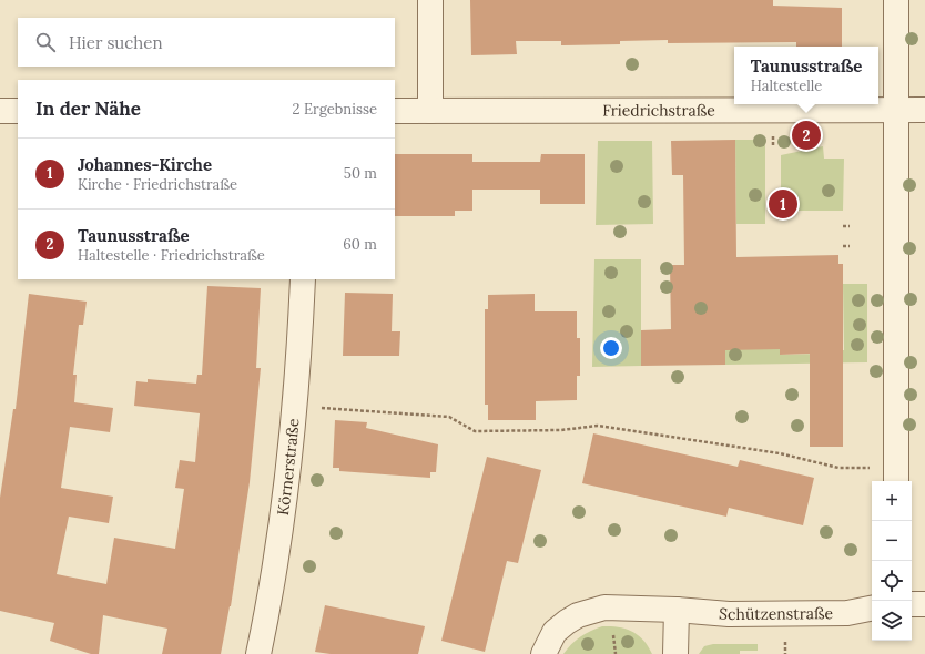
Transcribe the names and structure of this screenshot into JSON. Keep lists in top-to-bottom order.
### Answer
{
  "streets": {
    "street": ["Friedrichstraße", "Körnerstraße", "Schützenstraße"]
  },
  "page": {
    "search": "Hier suchen",
    "popup": ["Taunusstraße", "Haltestelle"],
    "heading": ["In der Nähe", "2 Ergebnisse"],
    "pins": ["2", "1"],
    "list": [
      {
        "mark": "1",
        "name": "Johannes-Kirche",
        "note": "Kirche · Friedrichstraße",
        "value": "50 m"
      },
      {
        "mark": "2",
        "name": "Taunusstraße",
        "note": "Haltestelle · Friedrichstraße",
        "value": "60 m"
      }
    ],
    "map_buttons": ["+", "−"]
  }
}
